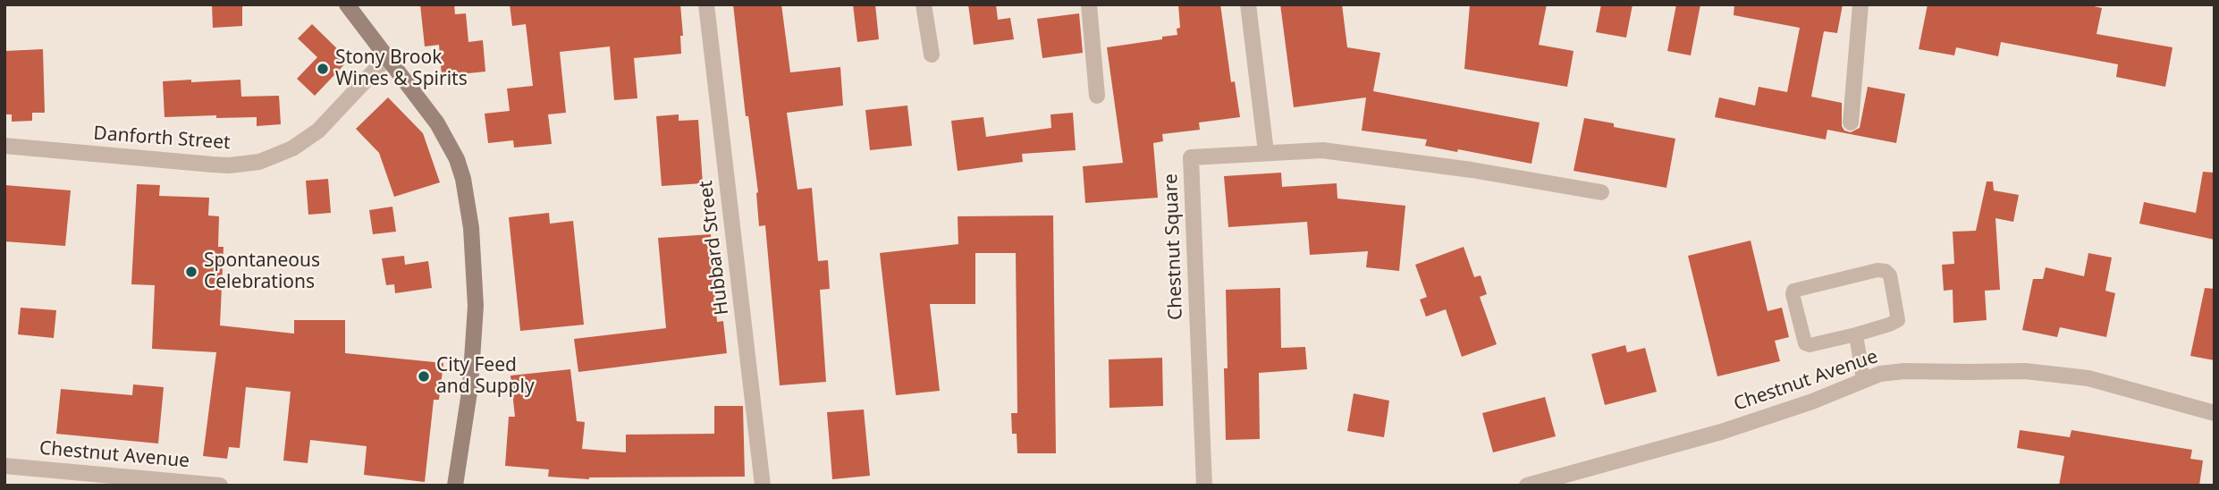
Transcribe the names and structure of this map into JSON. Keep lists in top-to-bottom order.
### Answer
{
  "streets": {
    "street": [
      "Danforth Street",
      "Chestnut Square",
      "Hubbard Street",
      "Chestnut Avenue"
    ]
  },
  "places": ["Stony Brook Wines & Spirits", "Spontaneous Celebrations", "City Feed and Supply"]
}
